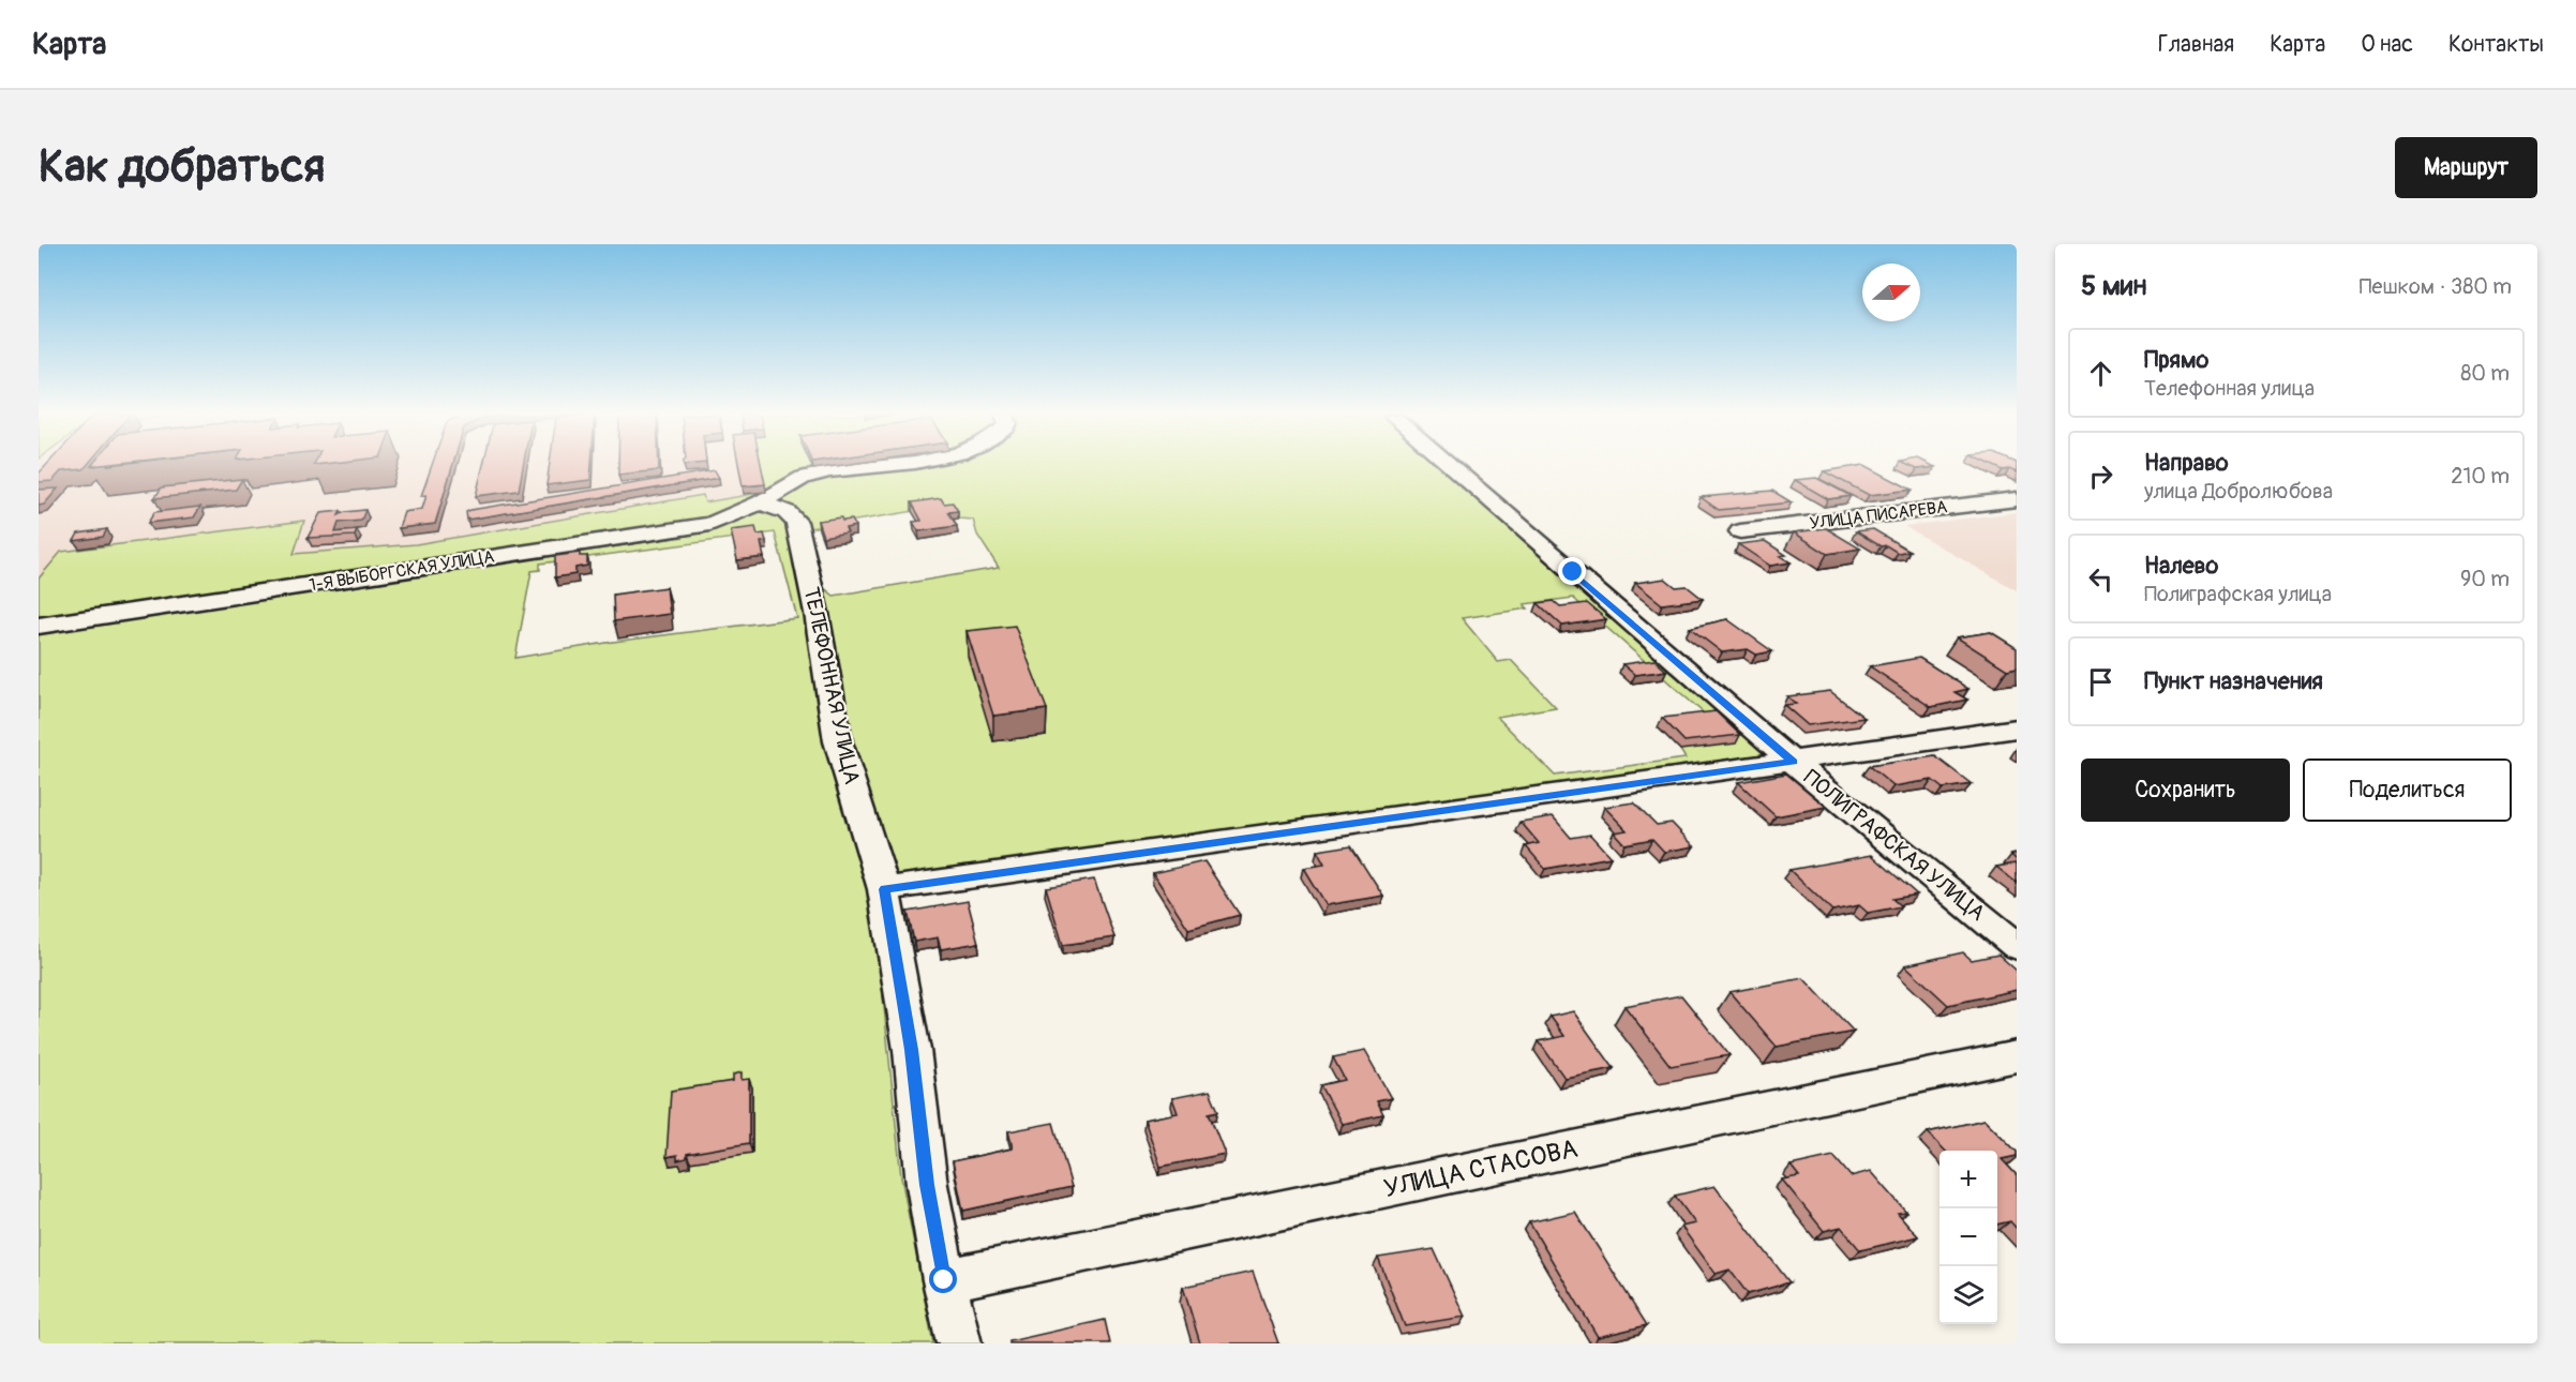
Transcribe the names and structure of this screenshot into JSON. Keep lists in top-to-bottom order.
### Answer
{
  "streets": {
    "street": [
      "УЛИЦА ПИСАРЕВА",
      "1-Я ВЫБОРГСКАЯ УЛИЦА",
      "ТЕЛЕФОННАЯ УЛИЦА",
      "ПОЛИГРАФСКАЯ УЛИЦА",
      "УЛИЦА СТАСОВА"
    ]
  },
  "crossings": [
    ["1-Я ВЫБОРГСКАЯ УЛИЦА", "ТЕЛЕФОННАЯ УЛИЦА"],
    ["ТЕЛЕФОННАЯ УЛИЦА", "УЛИЦА СТАСОВА"]
  ],
  "north": "right",
  "page": {
    "header": "Карта",
    "nav": [
      "Главная",
      "Карта",
      "О нас",
      "Контакты"
    ],
    "buttons": [
      "Маршрут",
      ["Сохранить", "Поделиться"]
    ],
    "title": "Как добраться",
    "heading": ["5 мин", "Пешком · 380 m"],
    "list": [
      ["Прямо", "Телефонная улица", "80 m"],
      ["Направо", "улица Добролюбова", "210 m"],
      ["Налево", "Полиграфская улица", "90 m"],
      "Пункт назначения"
    ],
    "map_buttons": ["+", "−"]
  }
}
